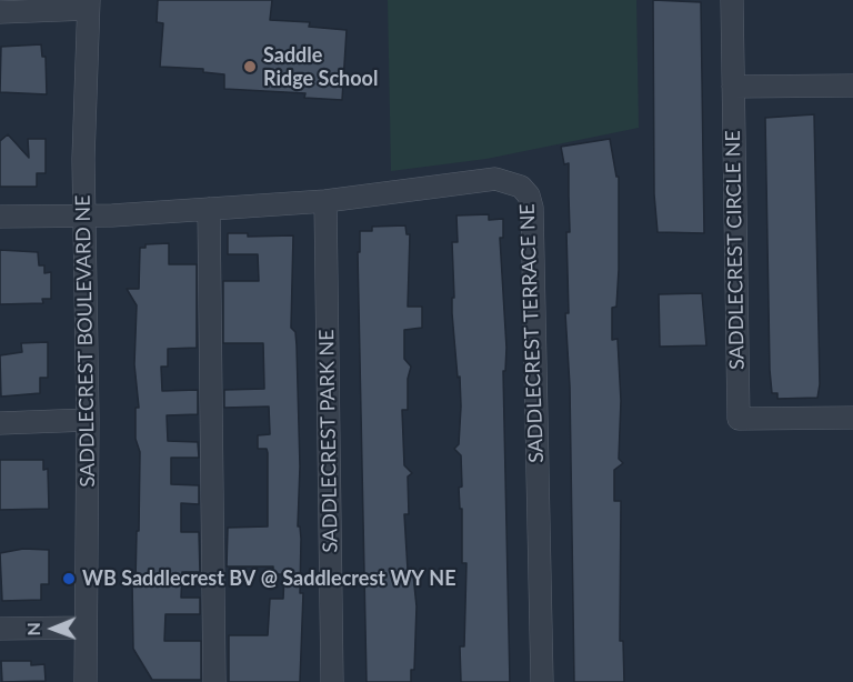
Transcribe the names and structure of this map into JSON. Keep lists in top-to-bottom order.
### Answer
{
  "streets": {
    "street": [
      "SADDLECREST CIRCLE NE",
      "SADDLECREST TERRACE NE",
      "SADDLECREST BOULEVARD NE",
      "SADDLECREST PARK NE"
    ]
  },
  "crossings": [
    ["SADDLECREST TERRACE NE", "SADDLECREST BOULEVARD NE"],
    ["SADDLECREST TERRACE NE", "SADDLECREST PARK NE"]
  ],
  "places": ["Saddle Ridge School", "WB Saddlecrest BV @ Saddlecrest WY NE"],
  "north": "left"
}
